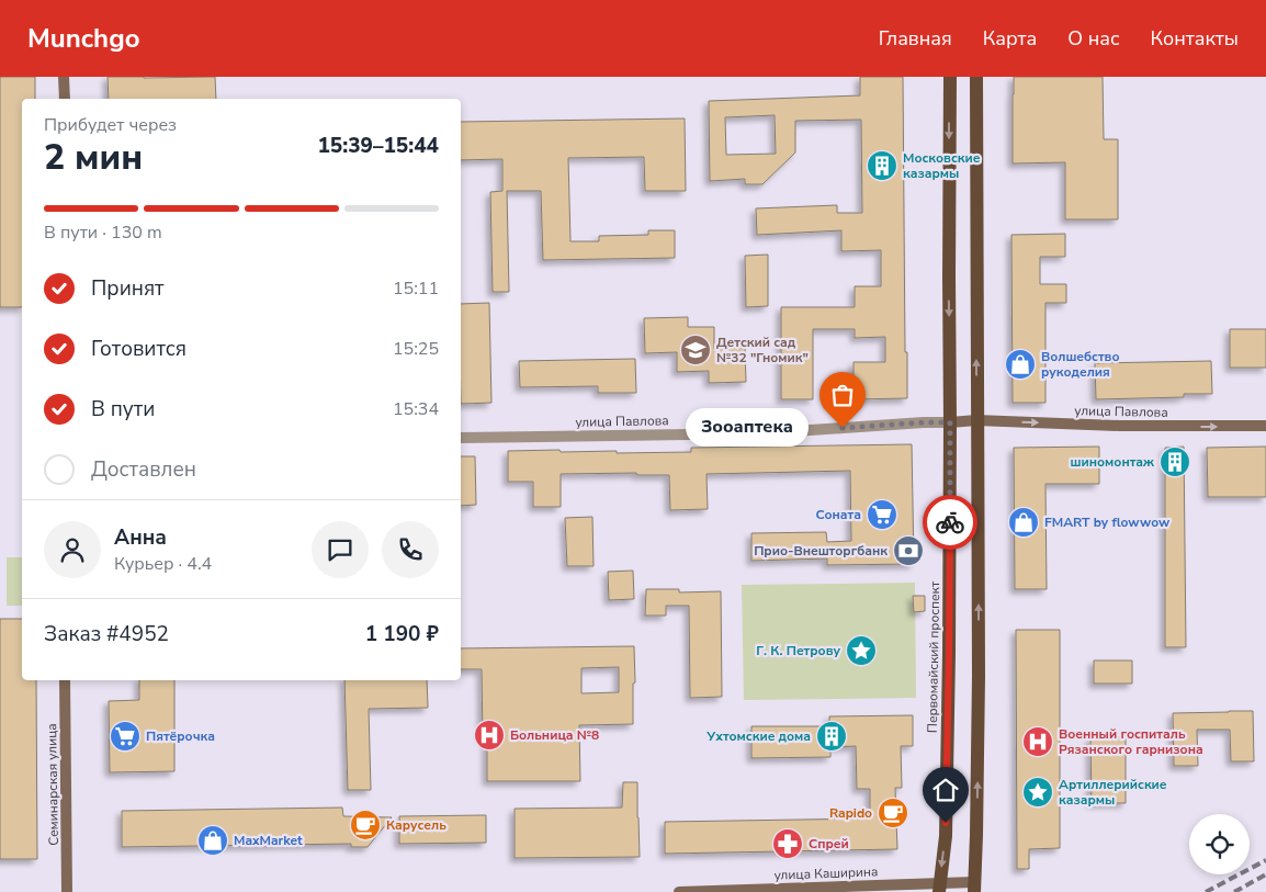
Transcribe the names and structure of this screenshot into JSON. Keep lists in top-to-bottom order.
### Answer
{
  "streets": {
    "main road": [
      "улица Павлова",
      "Первомайский проспект",
      "Семинарская улица",
      "улица Каширина"
    ]
  },
  "crossings": [
    ["улица Павлова", "Первомайский проспект"],
    ["Первомайский проспект", "улица Каширина"]
  ],
  "one_way": ["улица Павлова"],
  "places": {
    "building": ["Московские казармы", "шиномонтаж", "Ухтомские дома"],
    "school or university": ["Детский сад №32 \"Гномик\""],
    "shop": ["Волшебство рукоделия", "FMART by flowwow", "MaxMarket"],
    "other": ["Зооаптека"],
    "supermarket": ["Соната", "Пятёрочка"],
    "bank": ["Прио-Внешторгбанк"],
    "place": ["Г. К. Петрову", "Артиллерийские казармы"],
    "hospital": ["Больница №8", "Военный госпиталь Рязанского гарнизона"],
    "cafe": ["Rapido", "Карусель"],
    "pharmacy": ["Спрей"]
  },
  "page": {
    "header": "Munchgo",
    "nav": [
      "Главная",
      "Карта",
      "О нас",
      "Контакты"
    ],
    "heading": ["2 мин", "Прибудет через", "15:39–15:44"],
    "panel": [
      "Анна",
      "Курьер · 4.4",
      "Заказ #4952",
      "1 190 ₽"
    ],
    "bar": "В пути · 130 m",
    "list": [
      ["Принят", "15:11"],
      ["Готовится", "15:25"],
      ["В пути", "15:34"],
      "Доставлен"
    ],
    "bubble": "Зооаптека"
  }
}
